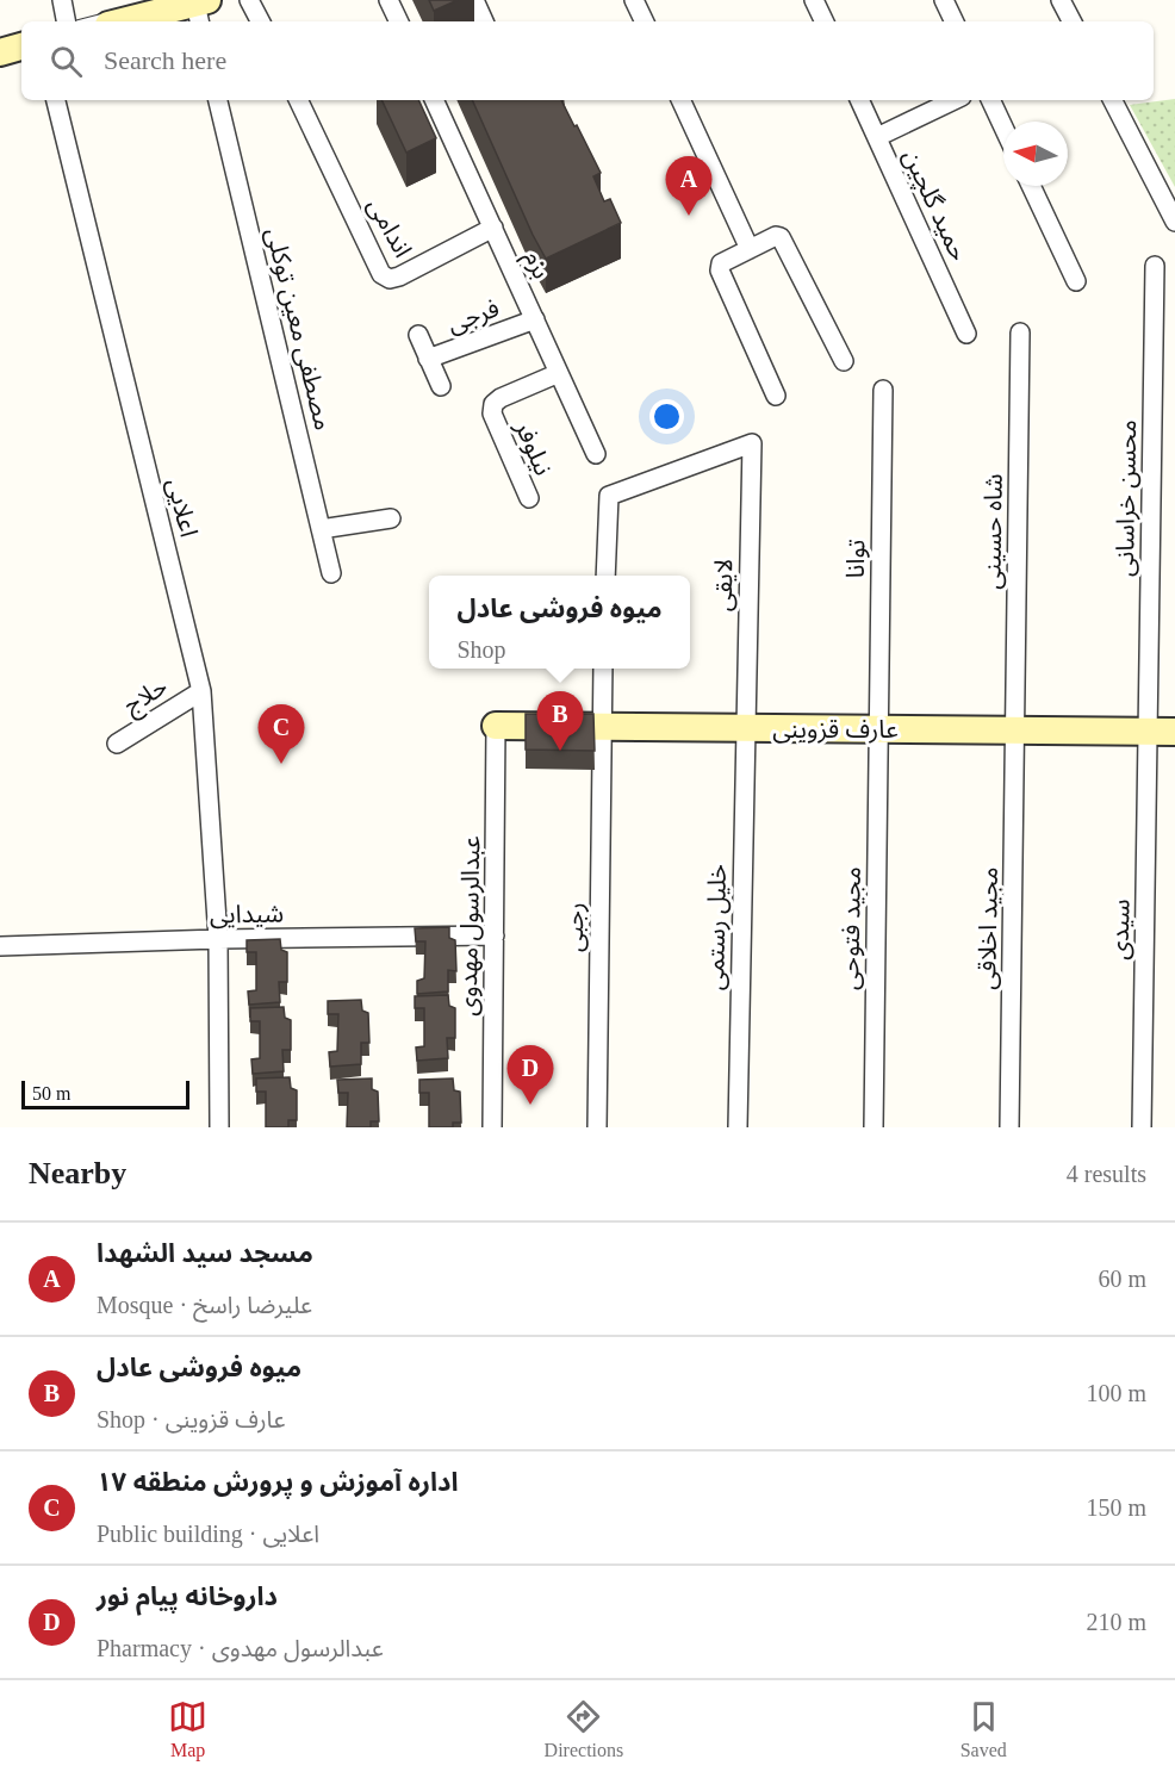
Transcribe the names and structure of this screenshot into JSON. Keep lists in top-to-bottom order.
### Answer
{
  "streets": {
    "street": [
      "حمید گلچین",
      "اندامی",
      "بزم",
      "فرجی",
      "مصطفی معین توکلی",
      "نیلوفر",
      "محسن خراسانی",
      "اعلایی",
      "شاه حسینی",
      "توانا",
      "لایقی",
      "حلاج",
      "عارف قزوینی",
      "شیدایی",
      "عبدالرسول مهدوی",
      "رجبی",
      "خلیل رستمی",
      "مجید فتوحی",
      "مجید اخلاقی",
      "سیدی"
    ]
  },
  "crossings": [
    ["اندامی", "بزم"],
    ["بزم", "فرجی"],
    ["بزم", "نیلوفر"],
    ["محسن خراسانی", "عارف قزوینی"],
    ["محسن خراسانی", "سیدی"],
    ["اعلایی", "حلاج"],
    ["اعلایی", "شیدایی"],
    ["شاه حسینی", "عارف قزوینی"],
    ["شاه حسینی", "مجید اخلاقی"],
    ["توانا", "عارف قزوینی"],
    ["توانا", "مجید فتوحی"],
    ["لایقی", "عارف قزوینی"],
    ["لایقی", "خلیل رستمی"],
    ["عارف قزوینی", "عبدالرسول مهدوی"],
    ["عارف قزوینی", "رجبی"],
    ["عارف قزوینی", "خلیل رستمی"],
    ["عارف قزوینی", "مجید فتوحی"],
    ["عارف قزوینی", "مجید اخلاقی"],
    ["عارف قزوینی", "سیدی"],
    ["شیدایی", "عبدالرسول مهدوی"]
  ],
  "scale_bar": "50 m",
  "north": "left",
  "page": {
    "search": "Search here",
    "pins": [
      "A",
      "B",
      "C",
      "D"
    ],
    "popup": ["میوه فروشی عادل", "Shop"],
    "scale": "50 m",
    "heading": ["Nearby", "4 results"],
    "list": [
      {
        "mark": "A",
        "name": "مسجد سید الشهدا",
        "note": "Mosque · علیرضا راسخ",
        "value": "60 m"
      },
      {
        "mark": "B",
        "name": "میوه فروشی عادل",
        "note": "Shop · عارف قزوینی",
        "value": "100 m"
      },
      {
        "mark": "C",
        "name": "اداره آموزش و پرورش منطقه ۱۷",
        "note": "Public building · اعلایی",
        "value": "150 m"
      },
      {
        "mark": "D",
        "name": "داروخانه پیام نور",
        "note": "Pharmacy · عبدالرسول مهدوی",
        "value": "210 m"
      }
    ],
    "nav": ["Map", "Directions", "Saved"]
  }
}
